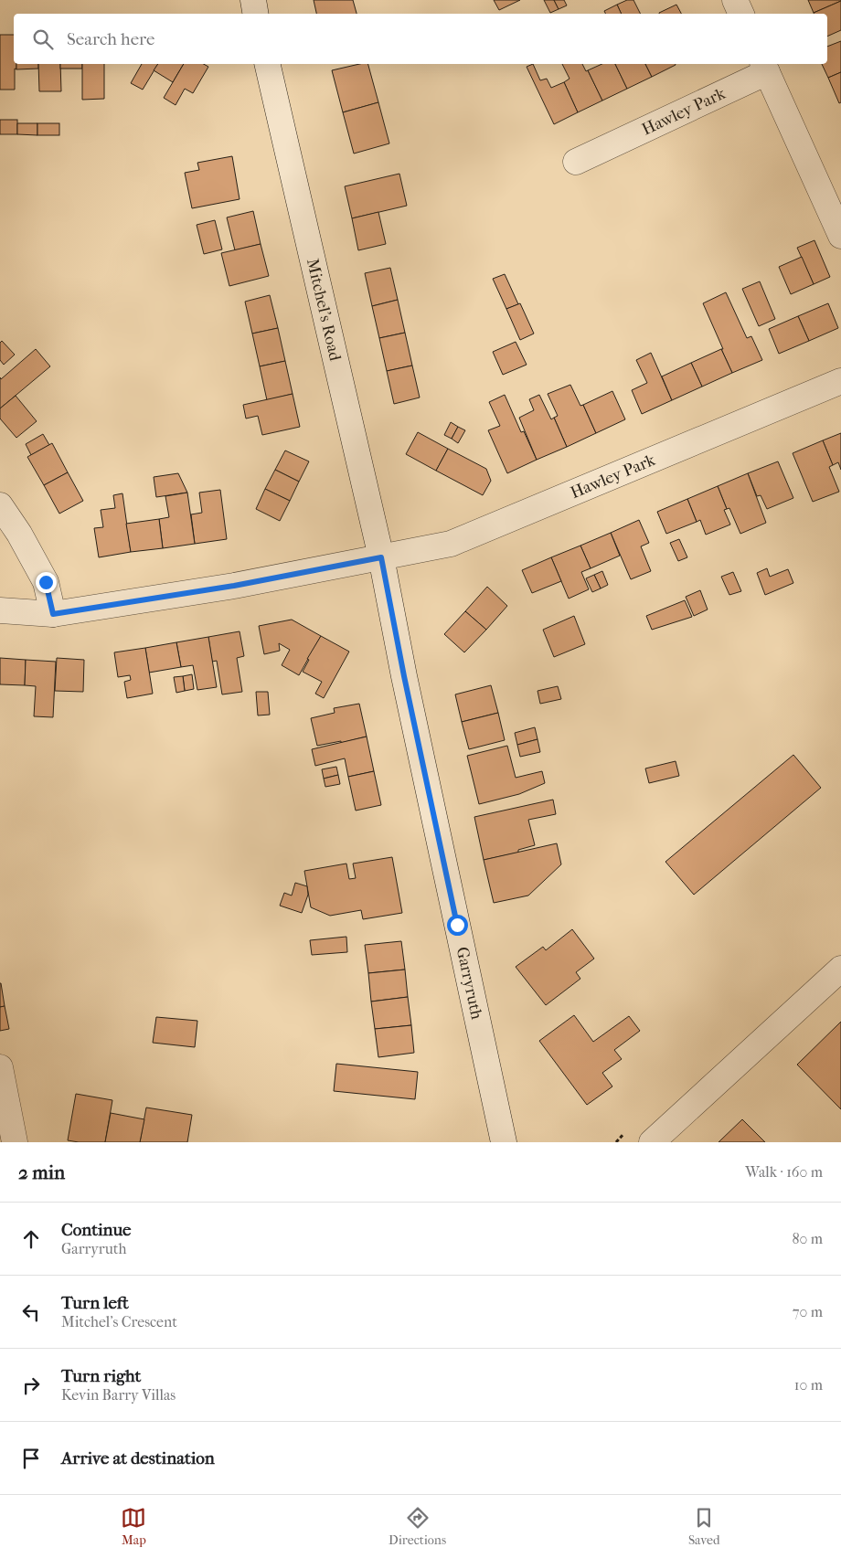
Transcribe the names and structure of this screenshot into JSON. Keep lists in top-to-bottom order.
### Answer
{
  "streets": {
    "street": ["Hawley Park", "Mitchel's Road", "Garryruth"]
  },
  "crossings": [
    ["Hawley Park", "Mitchel's Road"],
    ["Hawley Park", "Garryruth"],
    ["Mitchel's Road", "Garryruth"]
  ],
  "page": {
    "search": "Search here",
    "heading": ["2 min", "Walk · 160 m"],
    "list": [
      ["Continue", "Garryruth", "80 m"],
      ["Turn left", "Mitchel's Crescent", "70 m"],
      ["Turn right", "Kevin Barry Villas", "10 m"],
      "Arrive at destination"
    ],
    "nav": ["Map", "Directions", "Saved"]
  }
}
